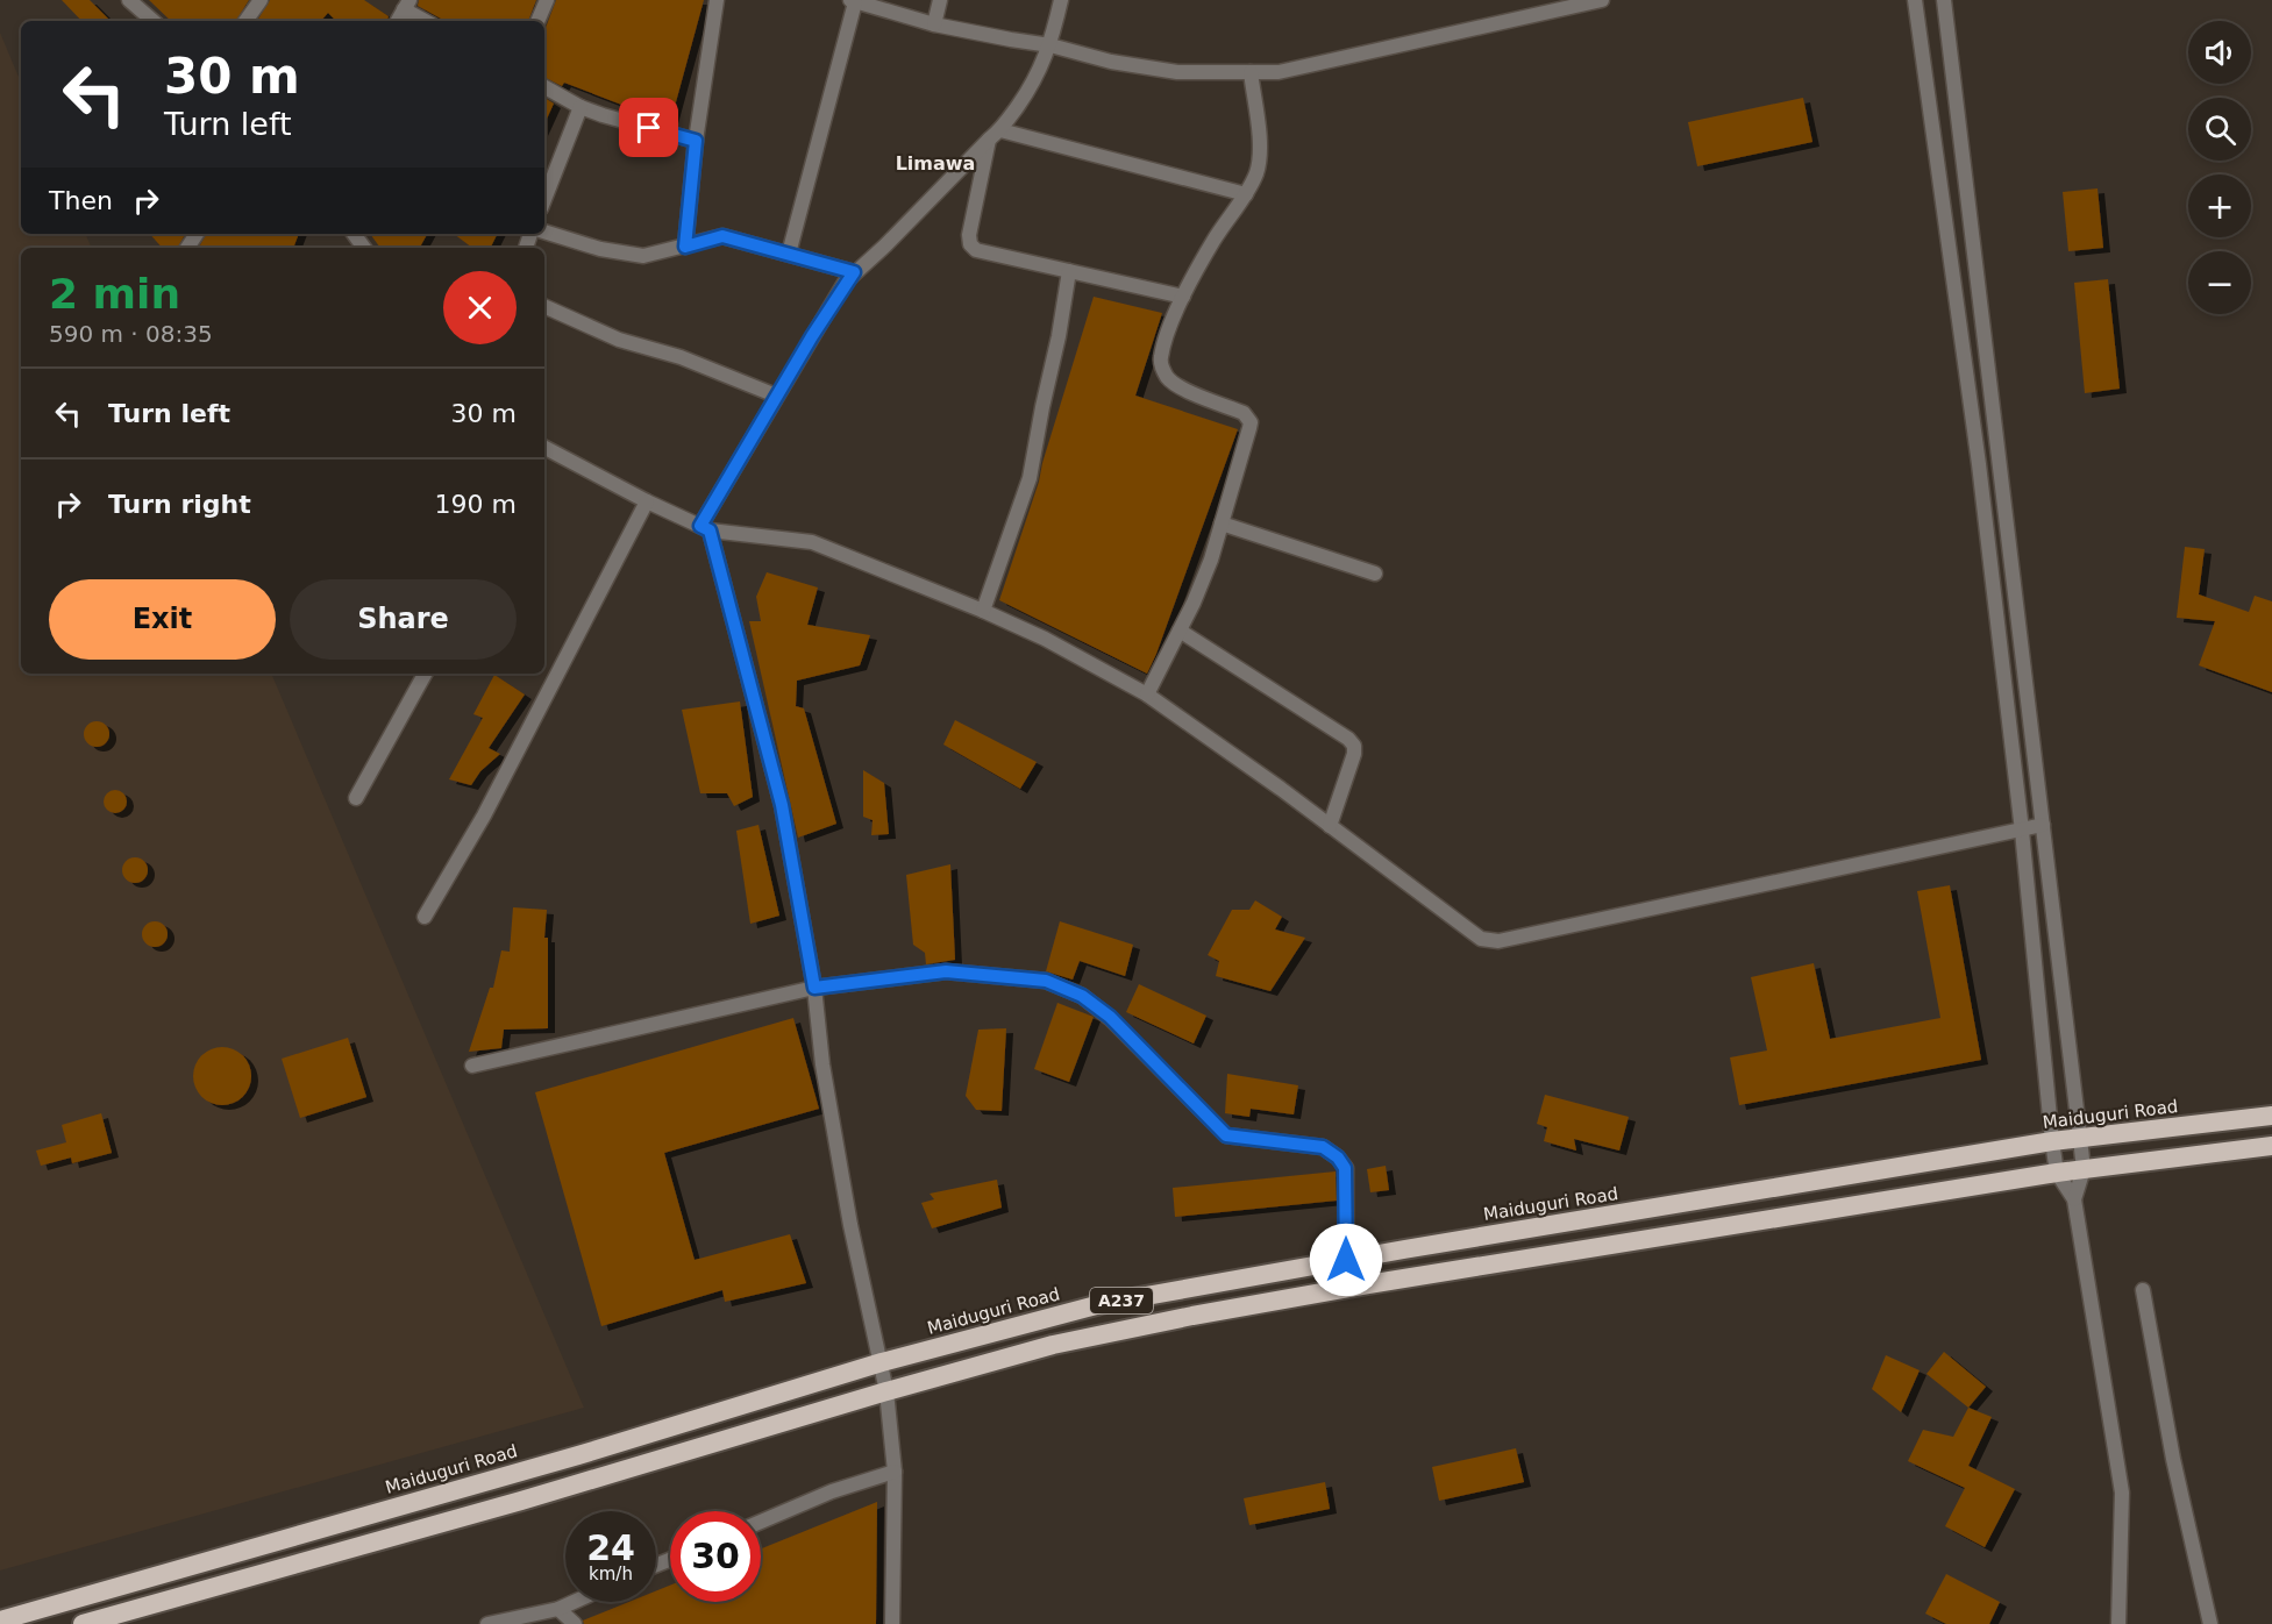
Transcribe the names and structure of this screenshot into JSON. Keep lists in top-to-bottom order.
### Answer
{
  "streets": {
    "highway": ["Maiduguri Road", "A237"]
  },
  "districts": ["Limawa"],
  "page": {
    "map_buttons": ["+", "−"],
    "turn": ["30 m", "Turn left"],
    "then": "Then",
    "heading": ["2 min", "590 m · 08:35"],
    "list": [
      {
        "name": "Turn left",
        "value": "30 m"
      },
      {
        "name": "Turn right",
        "value": "190 m"
      }
    ],
    "buttons": ["Exit", "Share"],
    "speed": "24 km/h",
    "limit": "30"
  }
}
